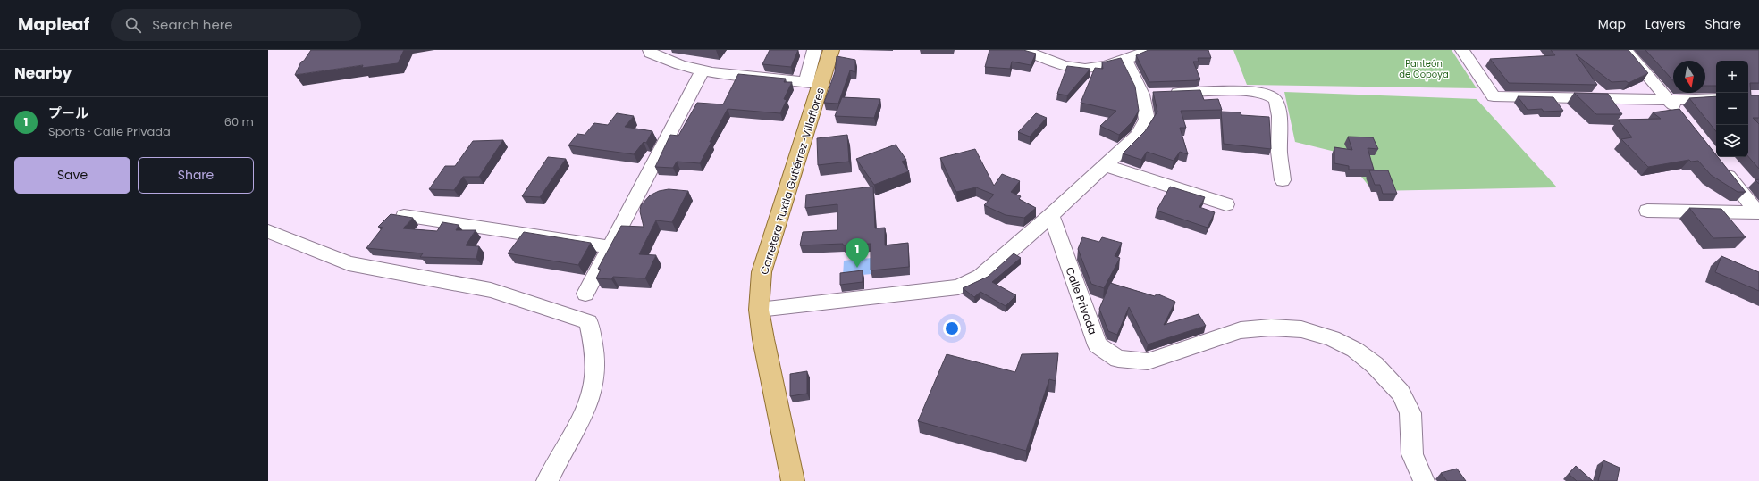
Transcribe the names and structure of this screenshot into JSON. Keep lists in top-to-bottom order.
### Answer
{
  "streets": {
    "main road": ["Carretera Tuxtla Gutiérrez-Villaflores"],
    "street": ["Calle Privada"]
  },
  "parks": ["Panteón de Copoya"],
  "north": "bottom",
  "page": {
    "header": "Mapleaf",
    "search": "Search here",
    "nav": ["Map", "Layers", "Share"],
    "heading": "Nearby",
    "map_buttons": ["+", "−"],
    "list": [
      {
        "mark": "1",
        "name": "プール",
        "note": "Sports · Calle Privada",
        "value": "60 m"
      }
    ],
    "buttons": ["Save", "Share"],
    "pins": "1"
  }
}
